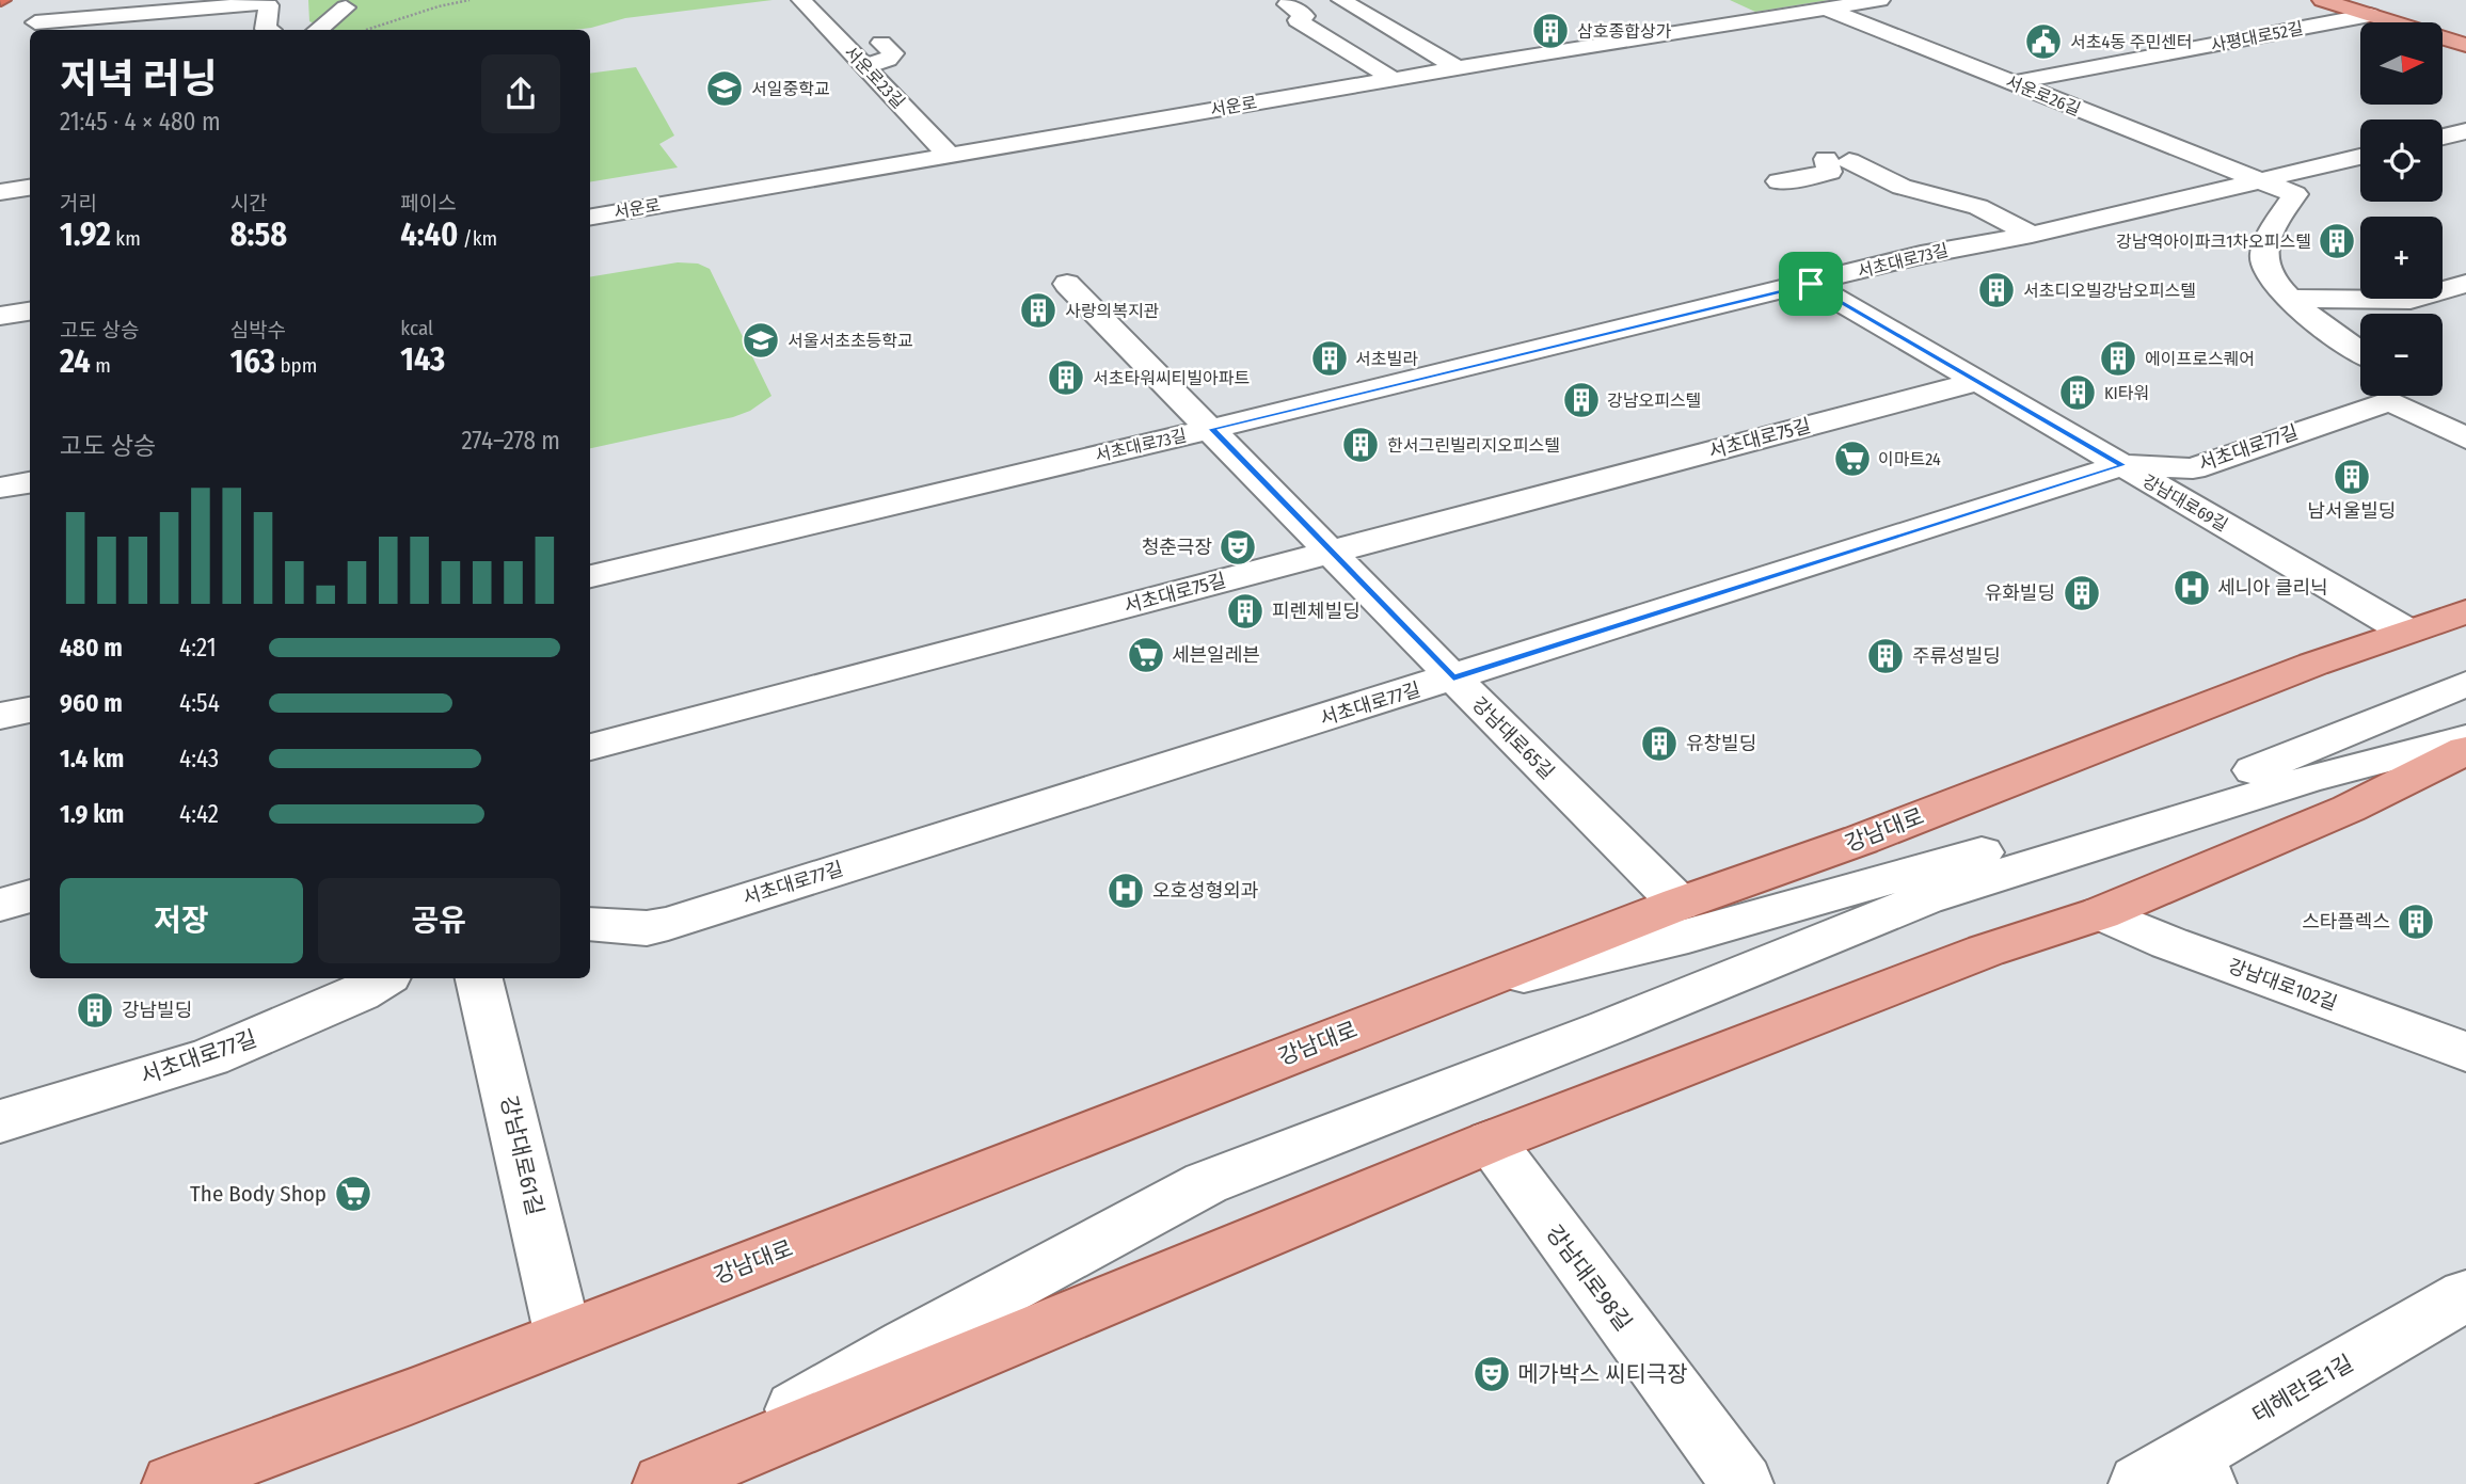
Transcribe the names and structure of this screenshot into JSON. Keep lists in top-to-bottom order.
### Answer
{
  "streets": {
    "main road": ["강남대로"],
    "street": [
      "사평대로52길",
      "서운로23길",
      "서운로26길",
      "서운로",
      "서초대로73길",
      "서초대로75길",
      "서초대로77길",
      "강남대로69길",
      "강남대로65길",
      "강남대로102길",
      "강남대로61길",
      "강남대로98길",
      "테헤란로1길"
    ]
  },
  "crossings": [
    ["사평대로52길", "서운로26길"],
    ["서운로23길", "서운로"],
    ["서운로26길", "서운로"],
    ["서운로26길", "서초대로73길"],
    ["서초대로73길", "강남대로69길"],
    ["서초대로73길", "강남대로65길"],
    ["서초대로75길", "강남대로69길"],
    ["서초대로75길", "강남대로65길"],
    ["서초대로77길", "강남대로69길"],
    ["서초대로77길", "강남대로65길"],
    ["강남대로69길", "강남대로"],
    ["강남대로65길", "강남대로"],
    ["강남대로", "강남대로61길"]
  ],
  "places": {
    "building": [
      "삼호종합상가",
      "강남역아이파크1차오피스텔",
      "서초디오빌강남오피스텔",
      "사랑의복지관",
      "서초빌라",
      "에이프로스퀘어",
      "서초타워씨티빌아파트",
      "KI타워",
      "강남오피스텔",
      "한서그린빌리지오피스텔",
      "남서울빌딩",
      "유화빌딩",
      "피렌체빌딩",
      "주류성빌딩",
      "유창빌딩",
      "스타플렉스",
      "강남빌딩"
    ],
    "public building": ["서초4동 주민센터"],
    "school or university": ["서일중학교", "서울서초초등학교"],
    "supermarket": ["이마트24", "세븐일레븐", "The Body Shop"],
    "theatre": ["청춘극장", "메가박스 씨티극장"],
    "hospital": ["세니아 클리닉", "오호성형외과"]
  },
  "north": "right",
  "page": {
    "map_buttons": ["+", "−"],
    "heading": ["저녁 러닝", "21:45 · 4 × 480 m"],
    "stats": [
      ["거리", "1.92 km"],
      ["시간", "8:58"],
      ["페이스", "4:40 /km"],
      ["고도 상승", "24 m"],
      ["심박수", "163 bpm"],
      ["kcal", "143"]
    ],
    "chart": ["고도 상승", "274–278 m"],
    "list": [
      {
        "name": "480 m",
        "note": "4:21"
      },
      {
        "name": "960 m",
        "note": "4:54"
      },
      {
        "name": "1.4 km",
        "note": "4:43"
      },
      {
        "name": "1.9 km",
        "note": "4:42"
      }
    ],
    "buttons": ["저장", "공유"]
  }
}
